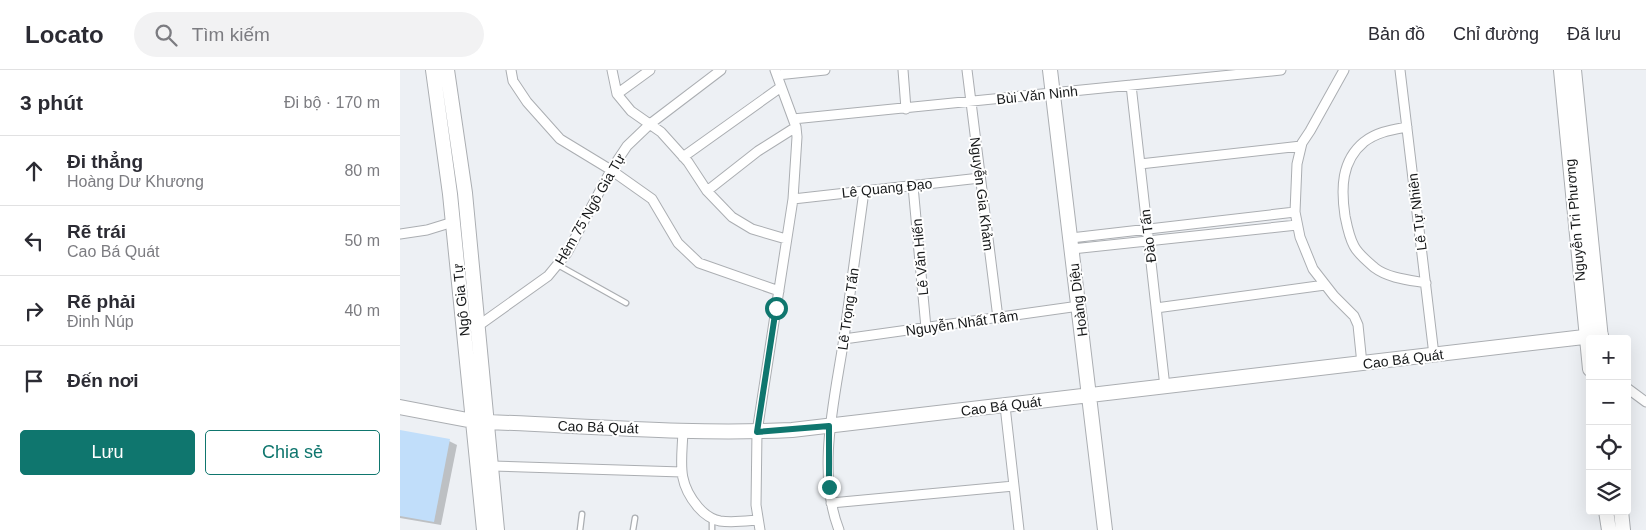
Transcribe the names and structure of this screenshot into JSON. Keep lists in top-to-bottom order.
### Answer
{
  "streets": {
    "street": [
      "Bùi Văn Ninh",
      "Lê Quang Đạo",
      "Nguyễn Gia Khảm",
      "Hẻm 75 Ngô Gia Tự",
      "Lê Tự Nhiên",
      "Nguyễn Tri Phương",
      "Đào Tấn",
      "Lê Văn Hiến",
      "Ngô Gia Tự",
      "Hoàng Diệu",
      "Lê Trọng Tấn",
      "Nguyễn Nhất Tâm",
      "Cao Bá Quát"
    ]
  },
  "crossings": [
    ["Bùi Văn Ninh", "Nguyễn Gia Khảm"],
    ["Bùi Văn Ninh", "Đào Tấn"],
    ["Bùi Văn Ninh", "Hoàng Diệu"],
    ["Lê Quang Đạo", "Nguyễn Gia Khảm"],
    ["Lê Quang Đạo", "Lê Văn Hiến"],
    ["Lê Quang Đạo", "Lê Trọng Tấn"],
    ["Nguyễn Gia Khảm", "Nguyễn Nhất Tâm"],
    ["Hẻm 75 Ngô Gia Tự", "Ngô Gia Tự"],
    ["Lê Tự Nhiên", "Cao Bá Quát"],
    ["Nguyễn Tri Phương", "Cao Bá Quát"],
    ["Đào Tấn", "Cao Bá Quát"],
    ["Lê Văn Hiến", "Nguyễn Nhất Tâm"],
    ["Ngô Gia Tự", "Cao Bá Quát"],
    ["Hoàng Diệu", "Nguyễn Nhất Tâm"],
    ["Hoàng Diệu", "Cao Bá Quát"],
    ["Lê Trọng Tấn", "Nguyễn Nhất Tâm"],
    ["Lê Trọng Tấn", "Cao Bá Quát"]
  ],
  "page": {
    "header": "Locato",
    "search": "Tìm kiếm",
    "nav": ["Bản đồ", "Chỉ đường", "Đã lưu"],
    "heading": ["3 phút", "Đi bộ · 170 m"],
    "list": [
      ["Đi thẳng", "Hoàng Dư Khương", "80 m"],
      ["Rẽ trái", "Cao Bá Quát", "50 m"],
      ["Rẽ phải", "Đinh Núp", "40 m"],
      "Đến nơi"
    ],
    "map_buttons": ["+", "−"],
    "buttons": ["Lưu", "Chia sẻ"]
  }
}
